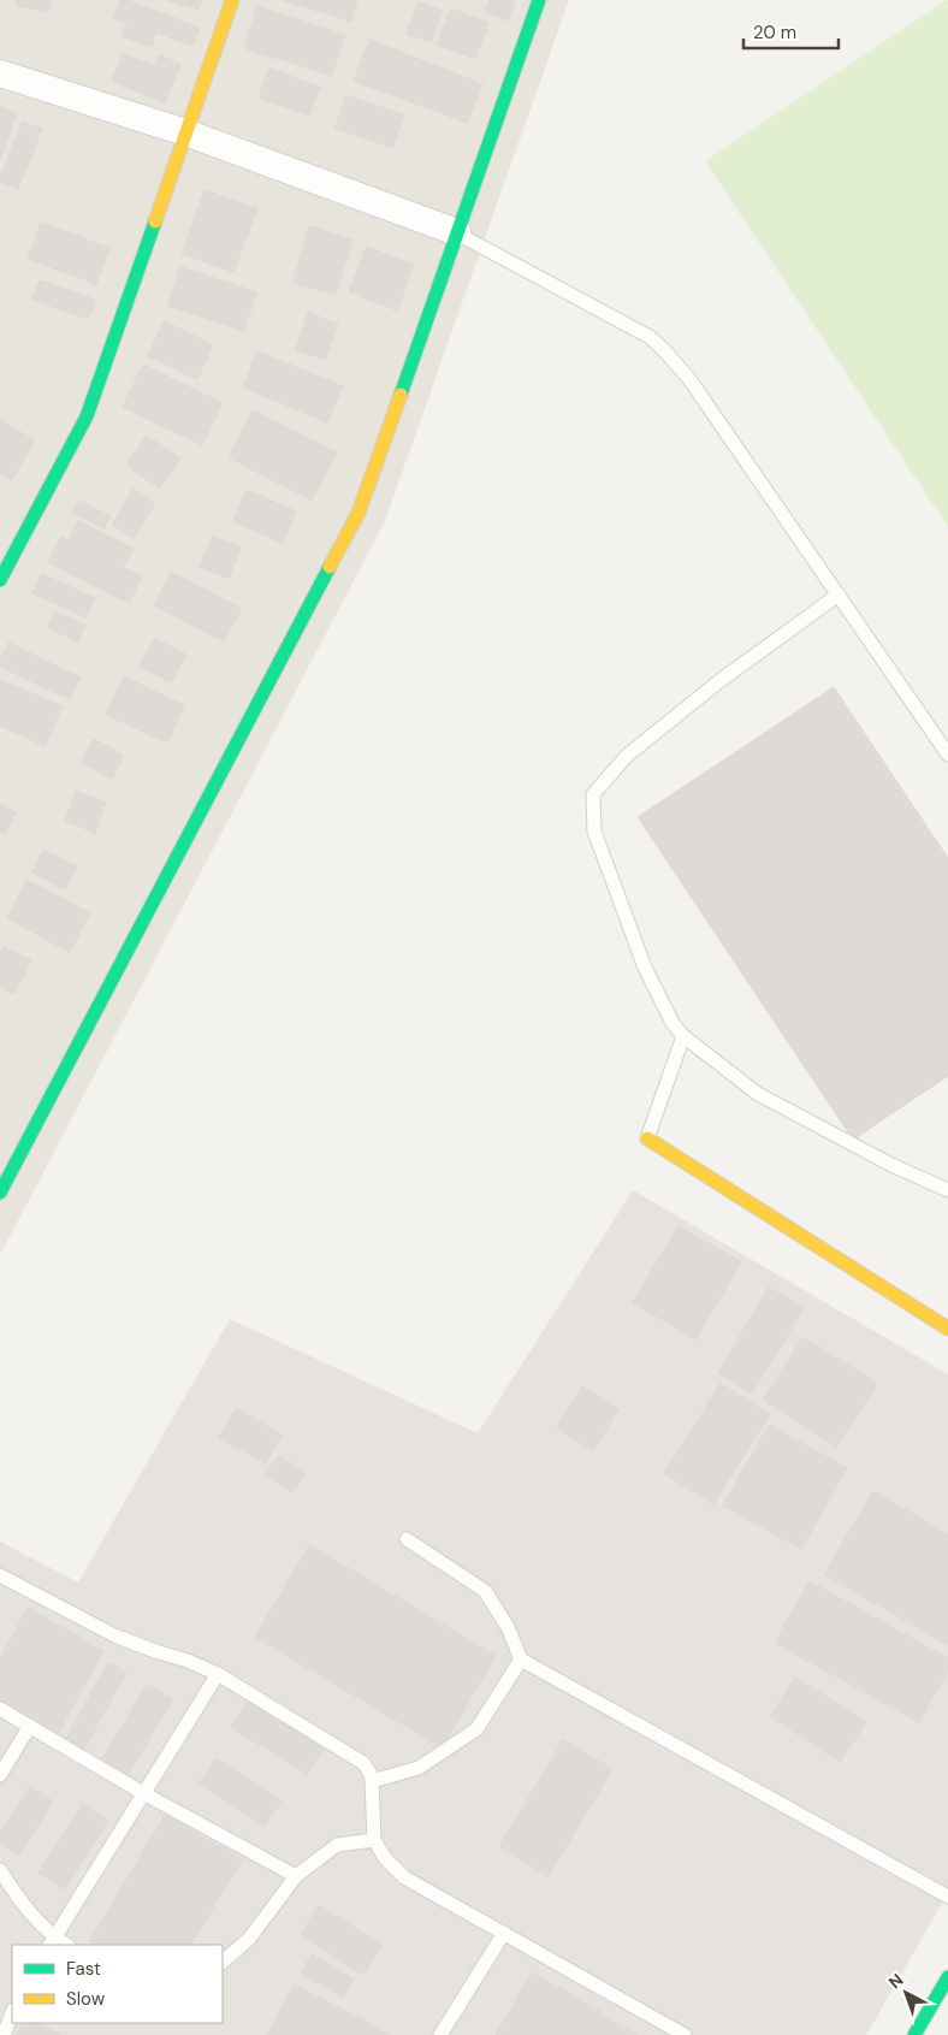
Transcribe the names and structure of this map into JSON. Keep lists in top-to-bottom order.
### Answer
{
  "legend": ["Fast", "Slow"],
  "scale_bar": "20 m",
  "north": "top left"
}
